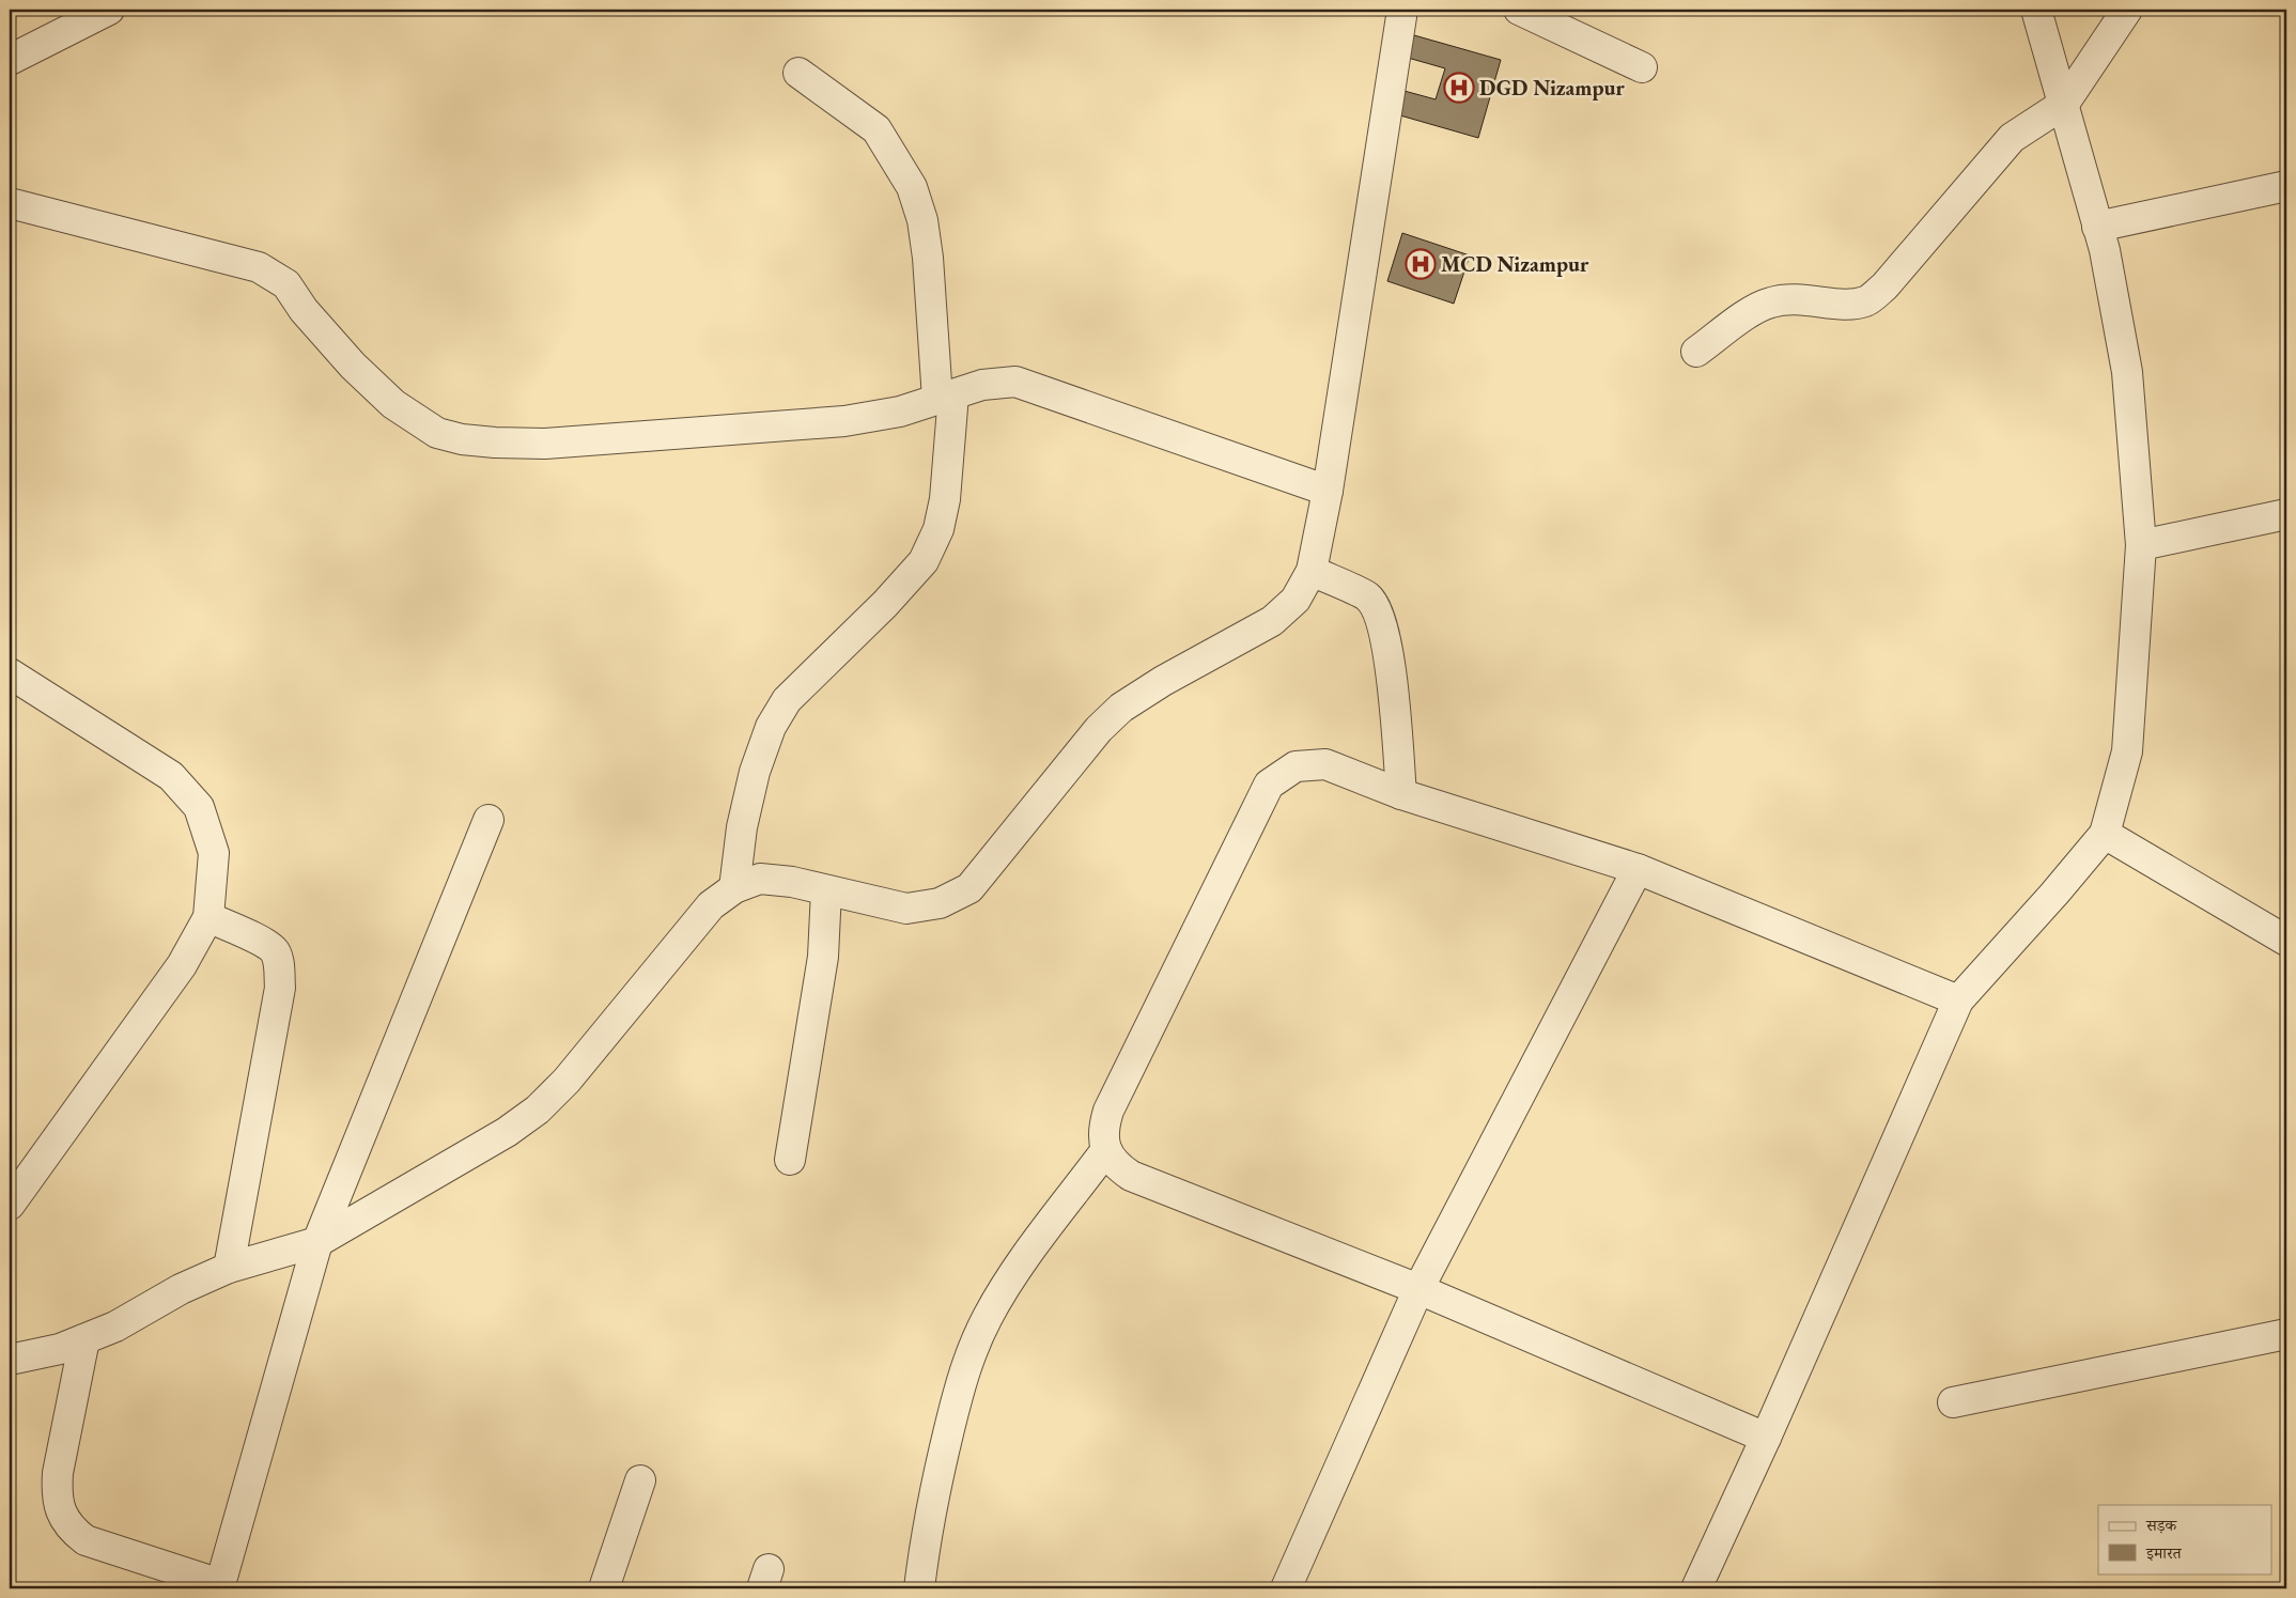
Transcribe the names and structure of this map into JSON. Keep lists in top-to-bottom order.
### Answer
{
  "places": {
    "hospital": ["DGD Nizampur", "MCD Nizampur"]
  },
  "legend": ["सड़क", "इमारत"]
}
